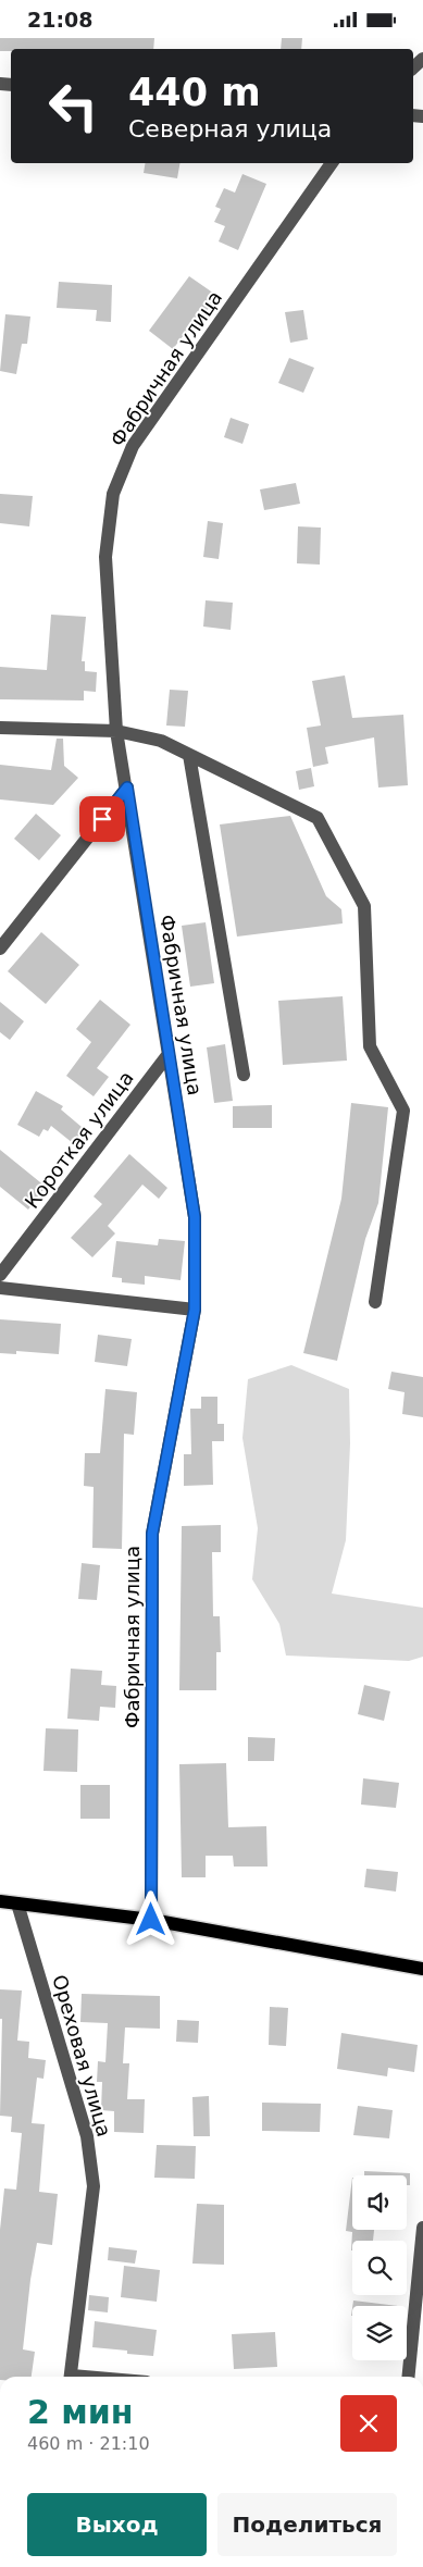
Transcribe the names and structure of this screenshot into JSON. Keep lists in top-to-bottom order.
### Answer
{
  "streets": {
    "street": ["Фабричная улица", "Короткая улица", "Ореховая улица"]
  },
  "crossings": [
    ["Фабричная улица", "Короткая улица"]
  ],
  "page": {
    "status": "21:08",
    "turn": ["440 m", "Северная улица"],
    "heading": ["2 мин", "460 m · 21:10"],
    "buttons": ["Выход", "Поделиться"]
  }
}
